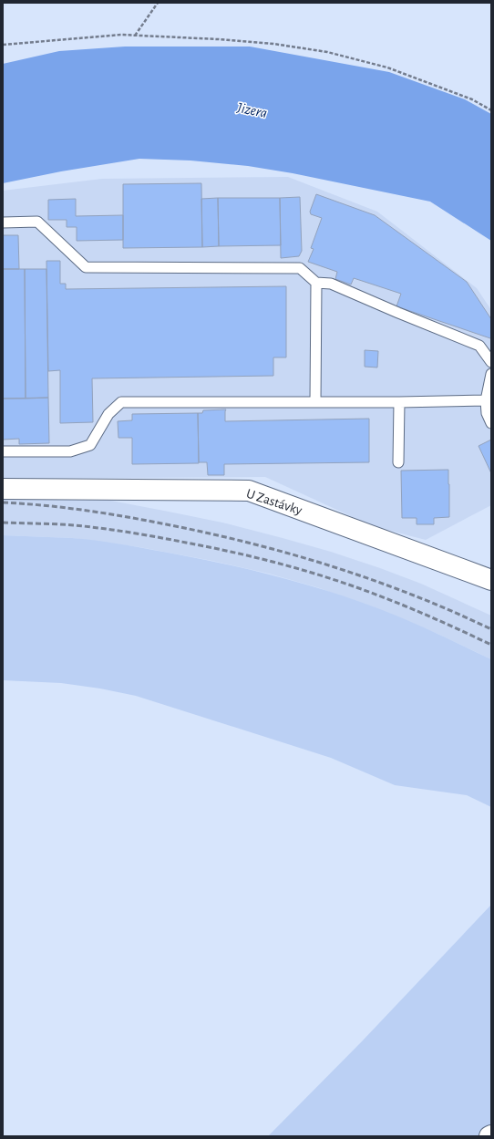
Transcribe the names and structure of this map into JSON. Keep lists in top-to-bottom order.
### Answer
{
  "streets": {
    "street": ["U Zastávky"]
  },
  "water": ["Jizera"]
}
